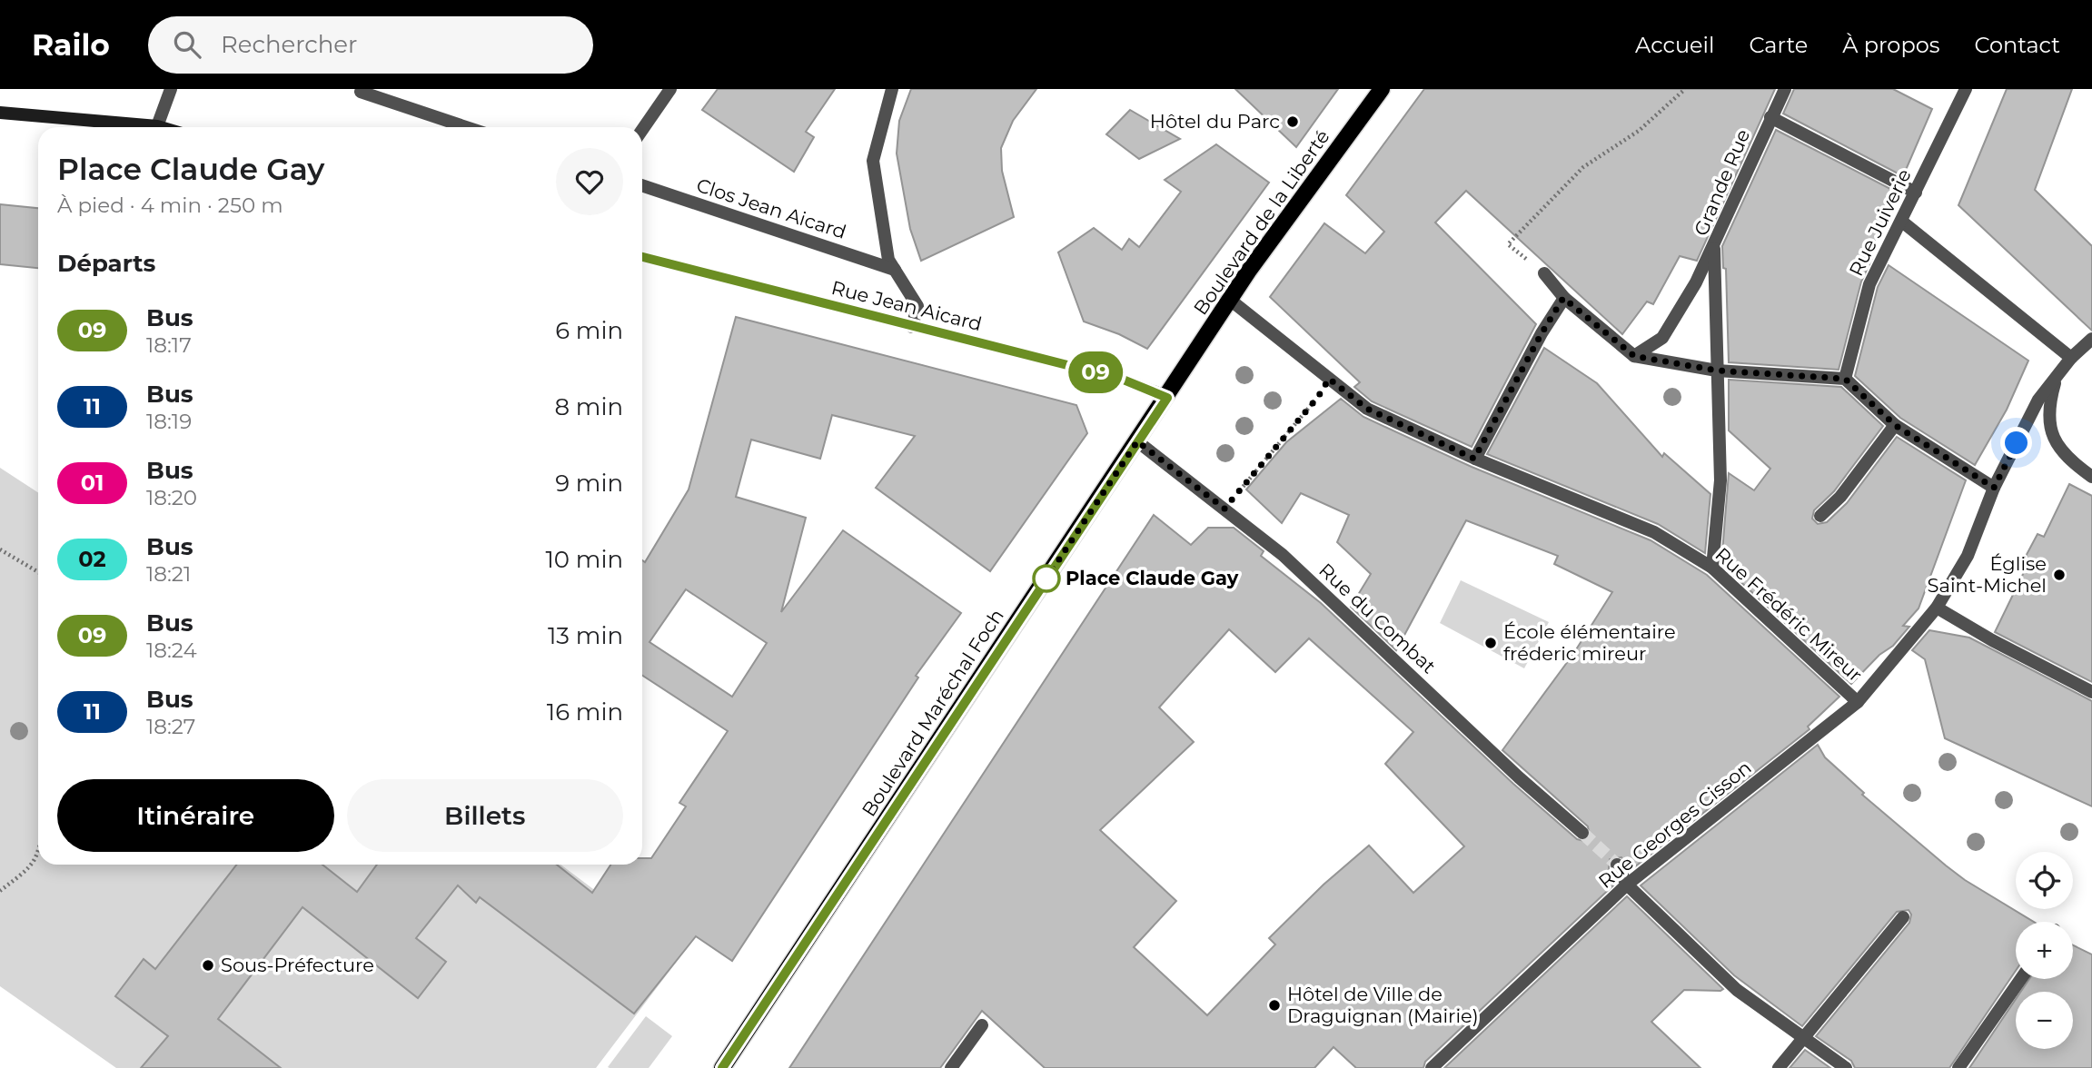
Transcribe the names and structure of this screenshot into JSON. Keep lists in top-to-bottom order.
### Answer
{
  "streets": {
    "main road": ["Boulevard de la Liberté", "Boulevard Maréchal Foch"],
    "street": [
      "Grande Rue",
      "Clos Jean Aicard",
      "Rue Juiverie",
      "Rue Jean Aicard",
      "Rue Frédéric Mireur",
      "Rue du Combat",
      "Rue Georges Cisson"
    ]
  },
  "crossings": [
    ["Grande Rue", "Rue Frédéric Mireur"],
    ["Boulevard de la Liberté", "Rue Frédéric Mireur"],
    ["Boulevard de la Liberté", "Boulevard Maréchal Foch"],
    ["Rue Jean Aicard", "Boulevard Maréchal Foch"],
    ["Rue Frédéric Mireur", "Rue Georges Cisson"],
    ["Rue du Combat", "Boulevard Maréchal Foch"]
  ],
  "places": [
    "Hôtel du Parc",
    "Église Saint-Michel",
    "Place Claude Gay",
    "École élémentaire fréderic mireur",
    "Sous-Préfecture",
    "Hôtel de Ville de Draguignan (Mairie)"
  ],
  "lines": ["bus line 09"],
  "page": {
    "header": "Railo",
    "search": "Rechercher",
    "nav": [
      "Accueil",
      "Carte",
      "À propos",
      "Contact"
    ],
    "on_map": "09",
    "heading": [
      ["Place Claude Gay", "À pied · 4 min · 250 m"],
      "Départs"
    ],
    "list": [
      {
        "mark": "09",
        "name": "Bus",
        "note": "18:17",
        "value": "6 min"
      },
      {
        "mark": "11",
        "name": "Bus",
        "note": "18:19",
        "value": "8 min"
      },
      {
        "mark": "01",
        "name": "Bus",
        "note": "18:20",
        "value": "9 min"
      },
      {
        "mark": "02",
        "name": "Bus",
        "note": "18:21",
        "value": "10 min"
      },
      {
        "mark": "09",
        "name": "Bus",
        "note": "18:24",
        "value": "13 min"
      },
      {
        "mark": "11",
        "name": "Bus",
        "note": "18:27",
        "value": "16 min"
      }
    ],
    "buttons": ["Itinéraire", "Billets"],
    "map_buttons": ["+", "−"]
  }
}
